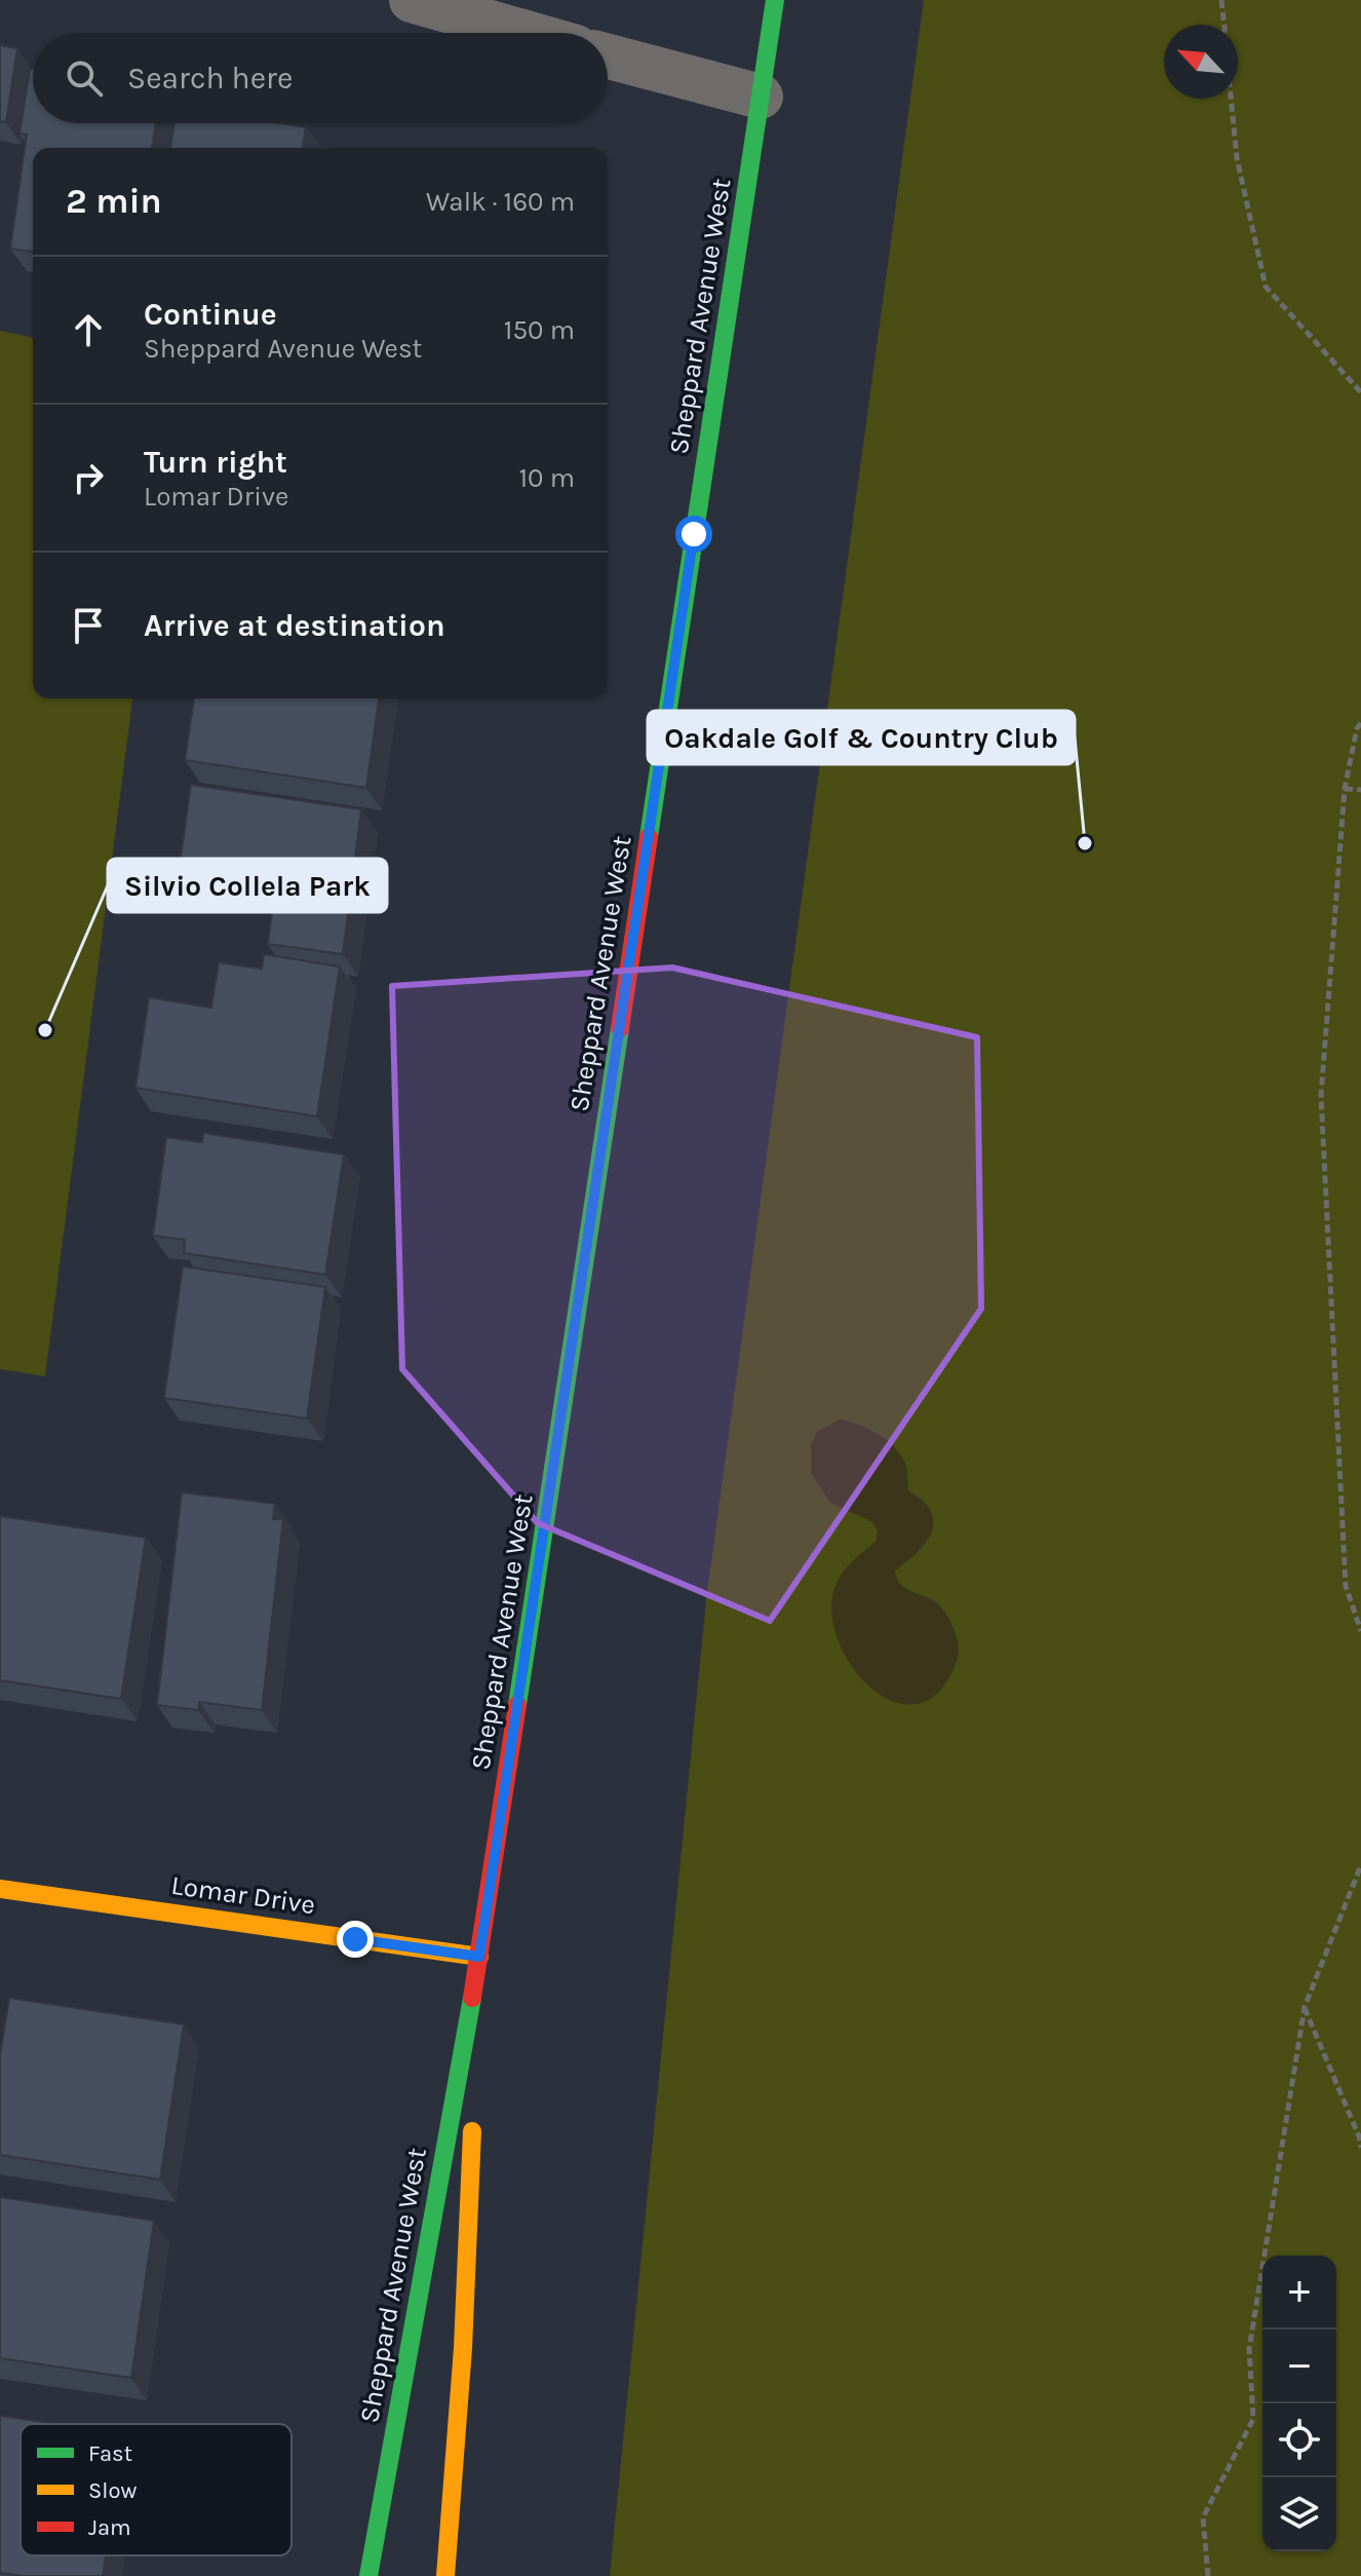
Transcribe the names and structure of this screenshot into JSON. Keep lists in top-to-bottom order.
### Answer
{
  "streets": {
    "main road": ["Sheppard Avenue West", "Lomar Drive"]
  },
  "crossings": [
    ["Sheppard Avenue West", "Lomar Drive"]
  ],
  "places": ["Oakdale Golf & Country Club", "Silvio Collela Park"],
  "legend": ["Fast", "Slow", "Jam"],
  "north": "top left",
  "page": {
    "search": "Search here",
    "heading": ["2 min", "Walk · 160 m"],
    "list": [
      ["Continue", "Sheppard Avenue West", "150 m"],
      ["Turn right", "Lomar Drive", "10 m"],
      "Arrive at destination"
    ],
    "map_buttons": ["+", "−"]
  }
}
